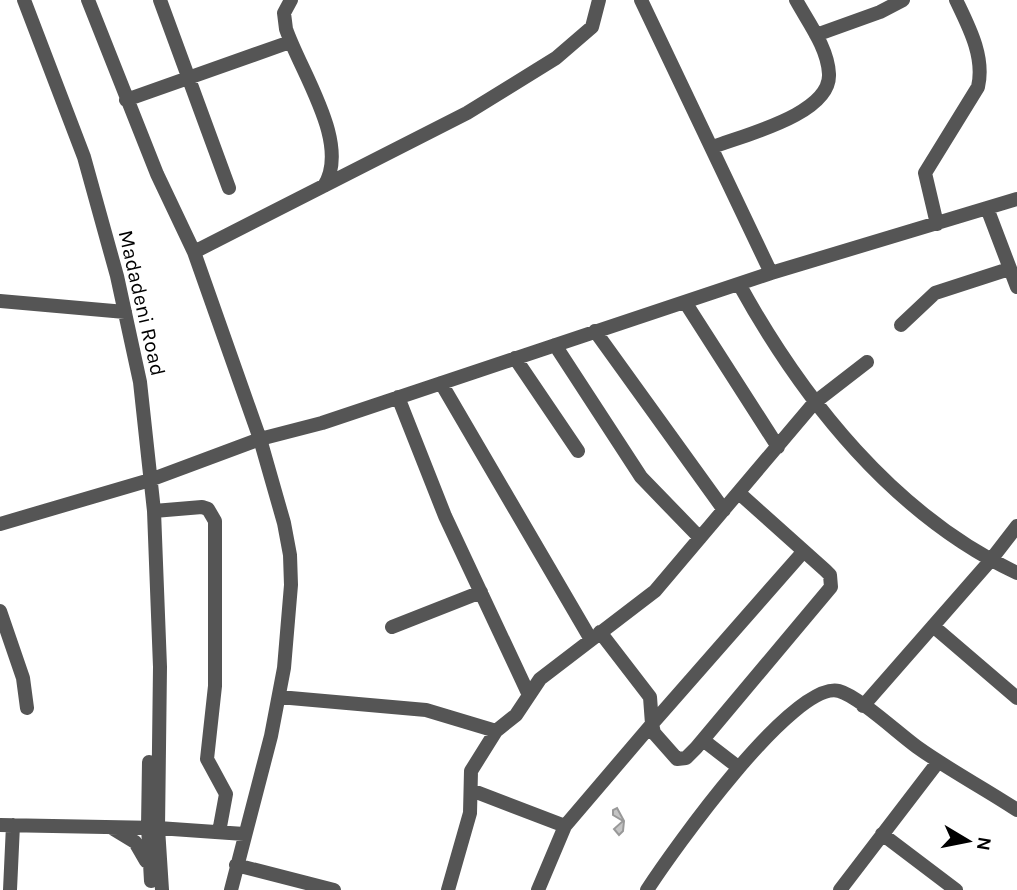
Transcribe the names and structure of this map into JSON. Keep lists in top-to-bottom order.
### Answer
{
  "streets": {
    "street": ["Madadeni Road"]
  },
  "north": "right"
}
